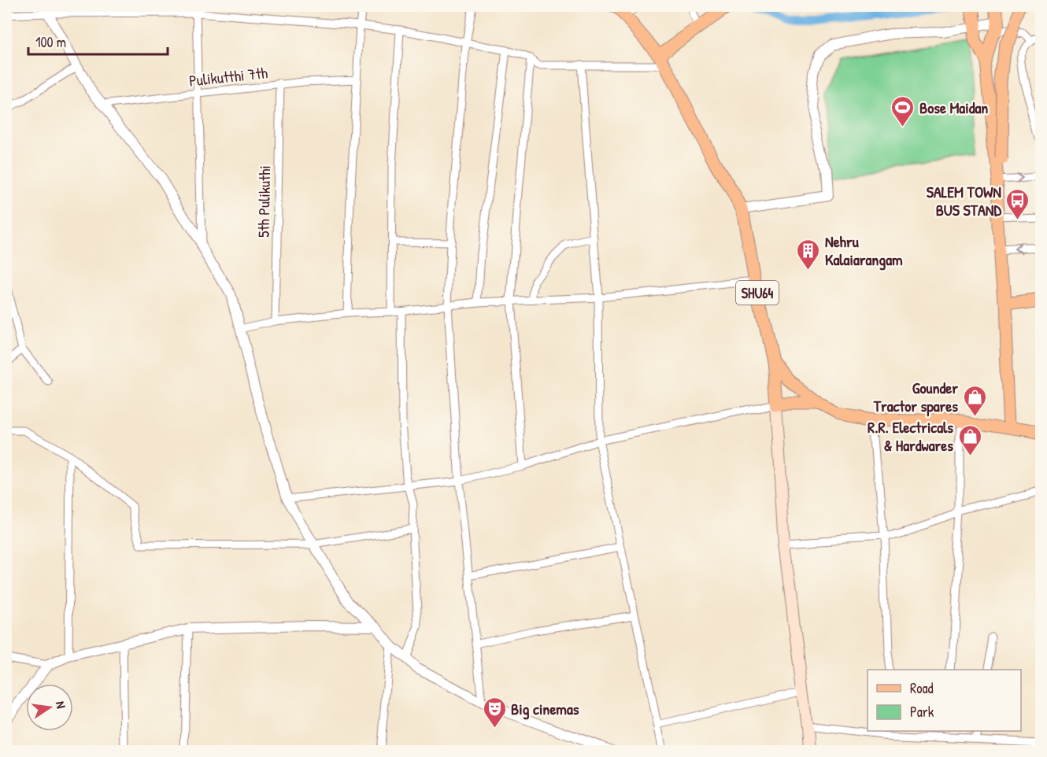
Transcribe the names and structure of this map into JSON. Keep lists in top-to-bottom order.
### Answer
{
  "streets": {
    "main road": ["SHU64"],
    "street": ["Pulikutthi 7th", "5th Pulikuthi"]
  },
  "crossings": [
    ["Pulikutthi 7th", "5th Pulikuthi"]
  ],
  "places": {
    "sports": ["Bose Maidan"],
    "bus stop": ["SALEM TOWN BUS STAND"],
    "building": ["Nehru Kalaiarangam"],
    "shop": ["Gounder Tractor spares", "R.R. Electricals & Hardwares"],
    "theatre": ["Big cinemas"]
  },
  "legend": ["Road", "Park"],
  "scale_bar": "100 m",
  "north": "right"
}
